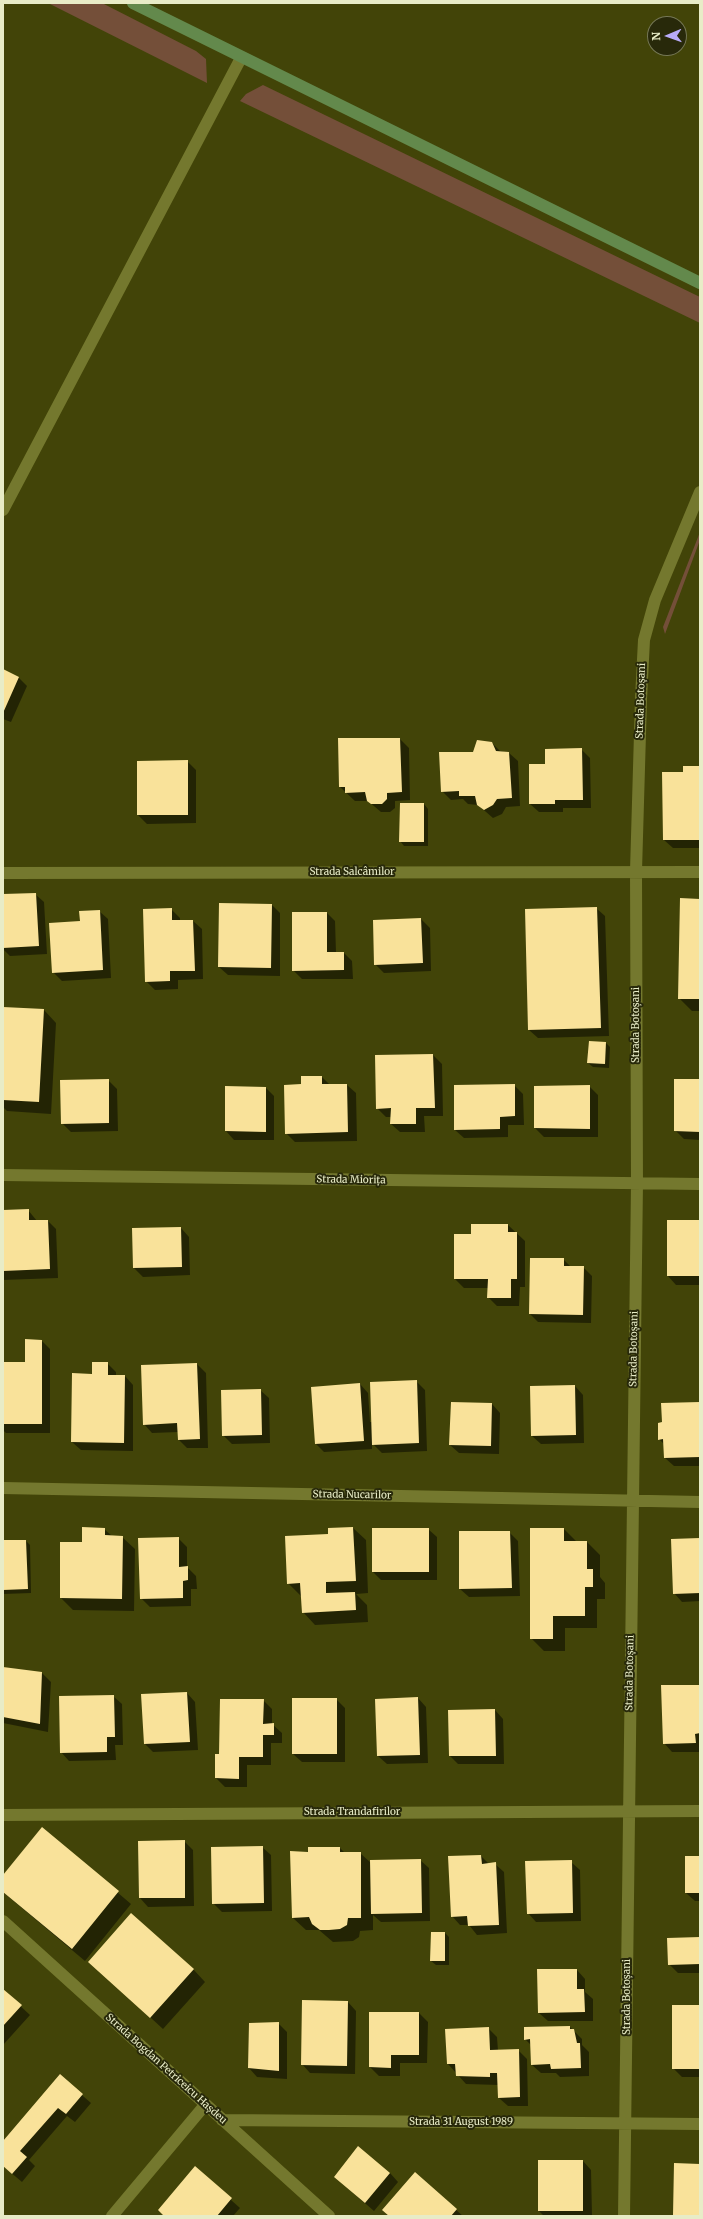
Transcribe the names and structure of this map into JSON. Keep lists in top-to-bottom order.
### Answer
{
  "streets": {
    "street": [
      "Strada Botoșani",
      "Strada Salcâmilor",
      "Strada Miorița",
      "Strada Nucarilor",
      "Strada Trandafirilor",
      "Strada Bogdan Petriceicu Hașdeu",
      "Strada 31 August 1989"
    ]
  },
  "crossings": [
    ["Strada Botoșani", "Strada Salcâmilor"],
    ["Strada Botoșani", "Strada Miorița"],
    ["Strada Botoșani", "Strada Nucarilor"],
    ["Strada Botoșani", "Strada Trandafirilor"],
    ["Strada Botoșani", "Strada 31 August 1989"],
    ["Strada Bogdan Petriceicu Hașdeu", "Strada 31 August 1989"]
  ],
  "north": "left"
}
